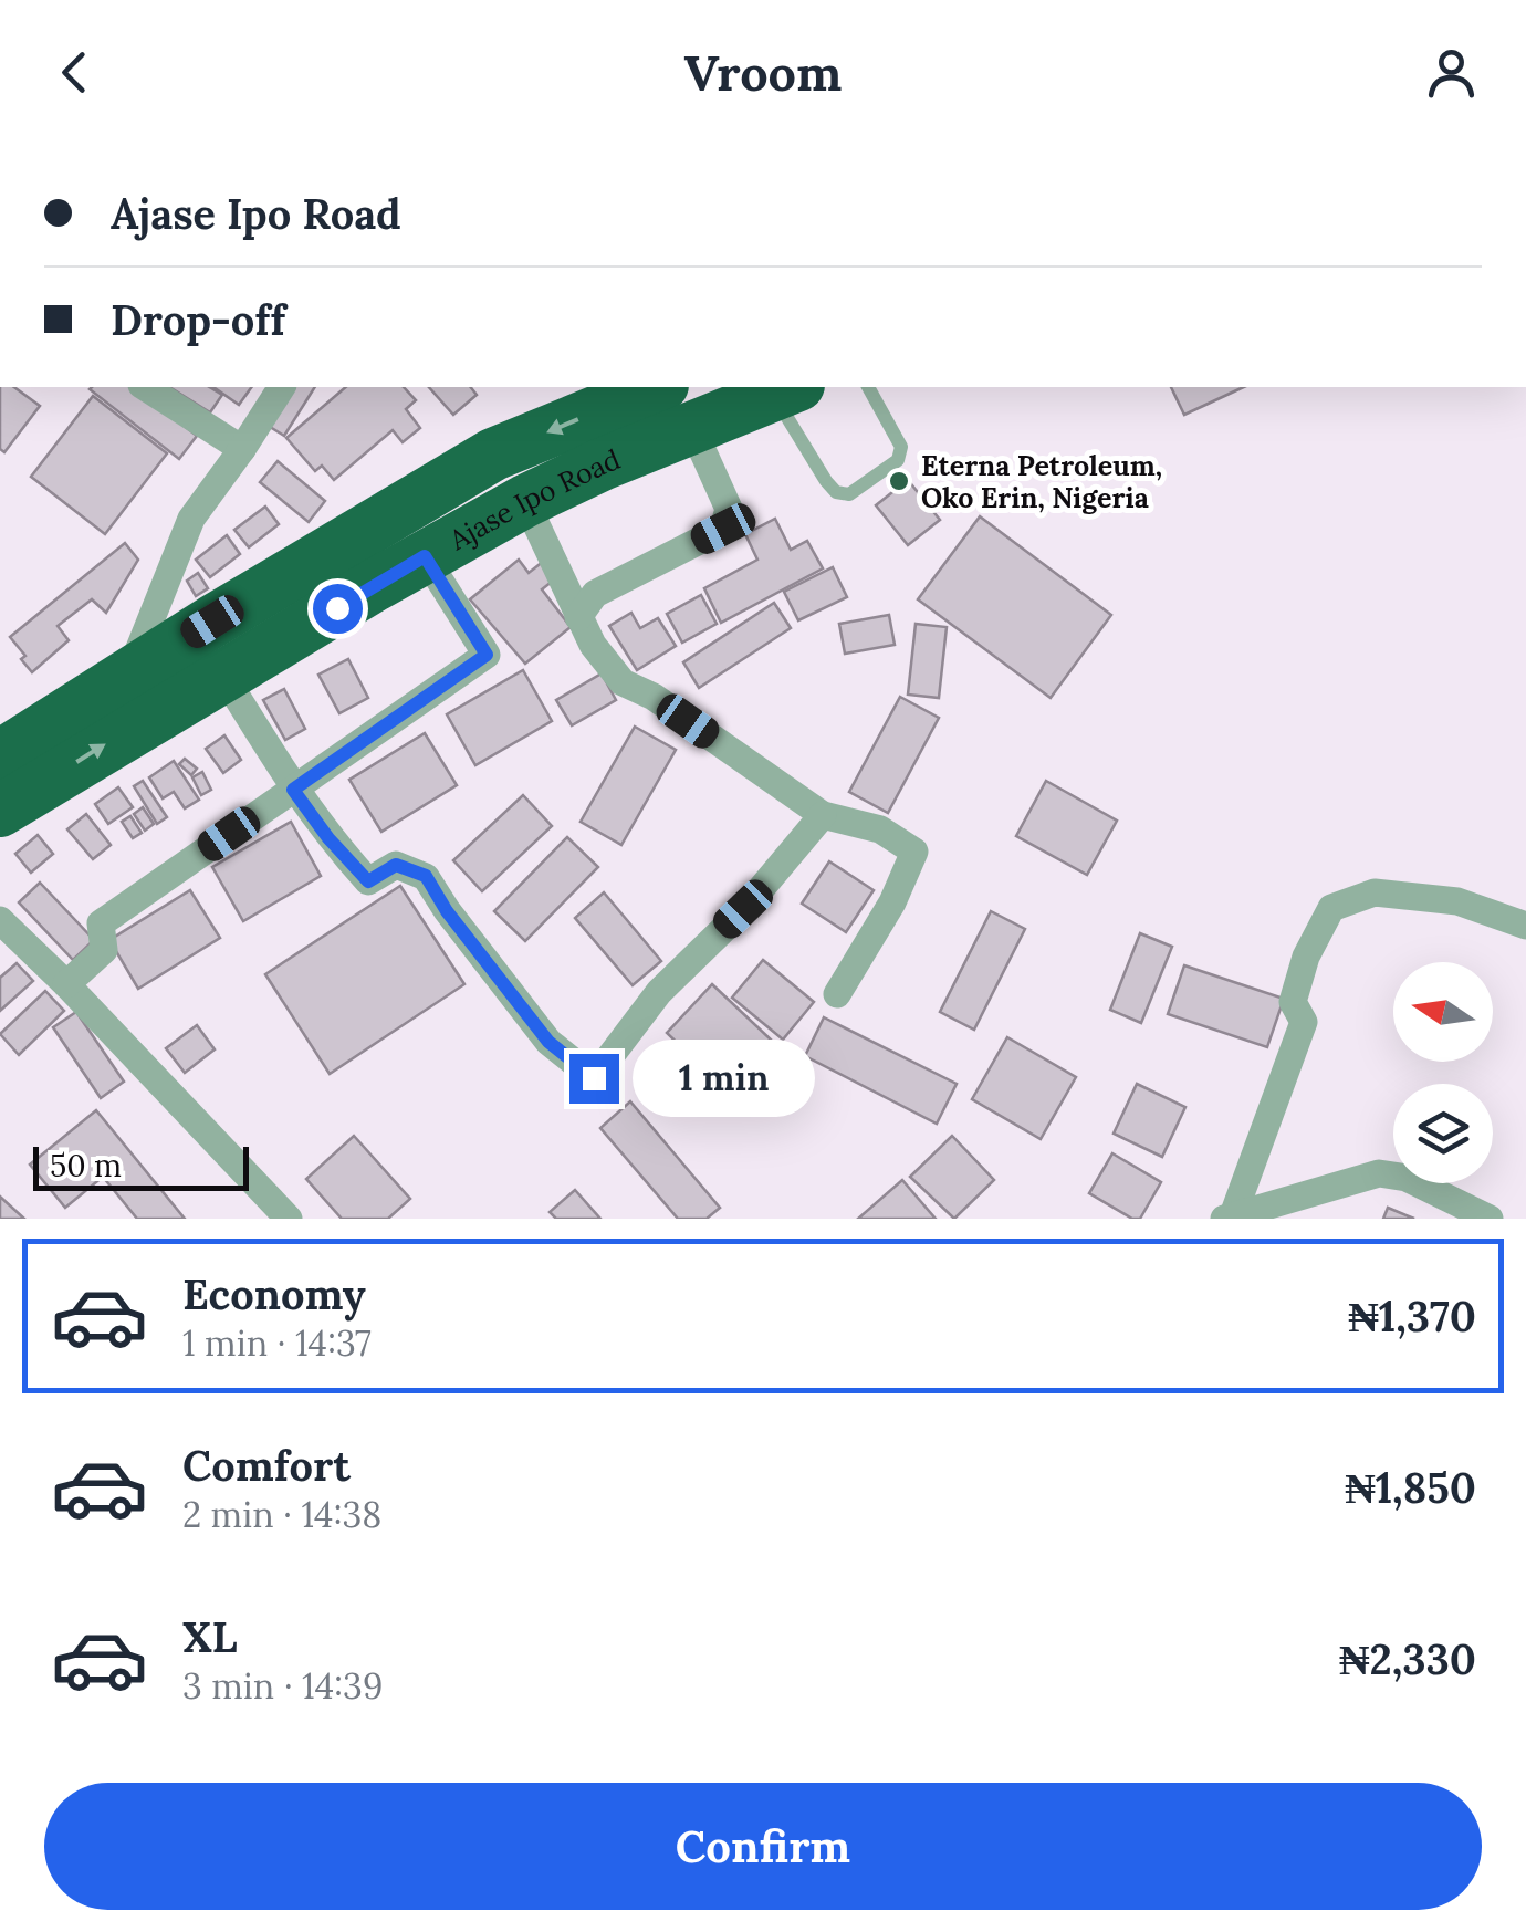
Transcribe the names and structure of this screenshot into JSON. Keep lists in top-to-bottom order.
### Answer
{
  "streets": {
    "highway": ["Ajase Ipo Road"]
  },
  "places": ["Eterna Petroleum, Oko Erin, Nigeria"],
  "scale_bar": "50 m",
  "north": "left",
  "page": {
    "header": "Vroom",
    "banner": ["Ajase Ipo Road", "Drop-off"],
    "bubble": "1 min",
    "scale": "50 m",
    "list": [
      {
        "name": "Economy",
        "note": "1 min · 14:37",
        "value": "₦1,370"
      },
      {
        "name": "Comfort",
        "note": "2 min · 14:38",
        "value": "₦1,850"
      },
      {
        "name": "XL",
        "note": "3 min · 14:39",
        "value": "₦2,330"
      }
    ],
    "buttons": "Confirm"
  }
}
